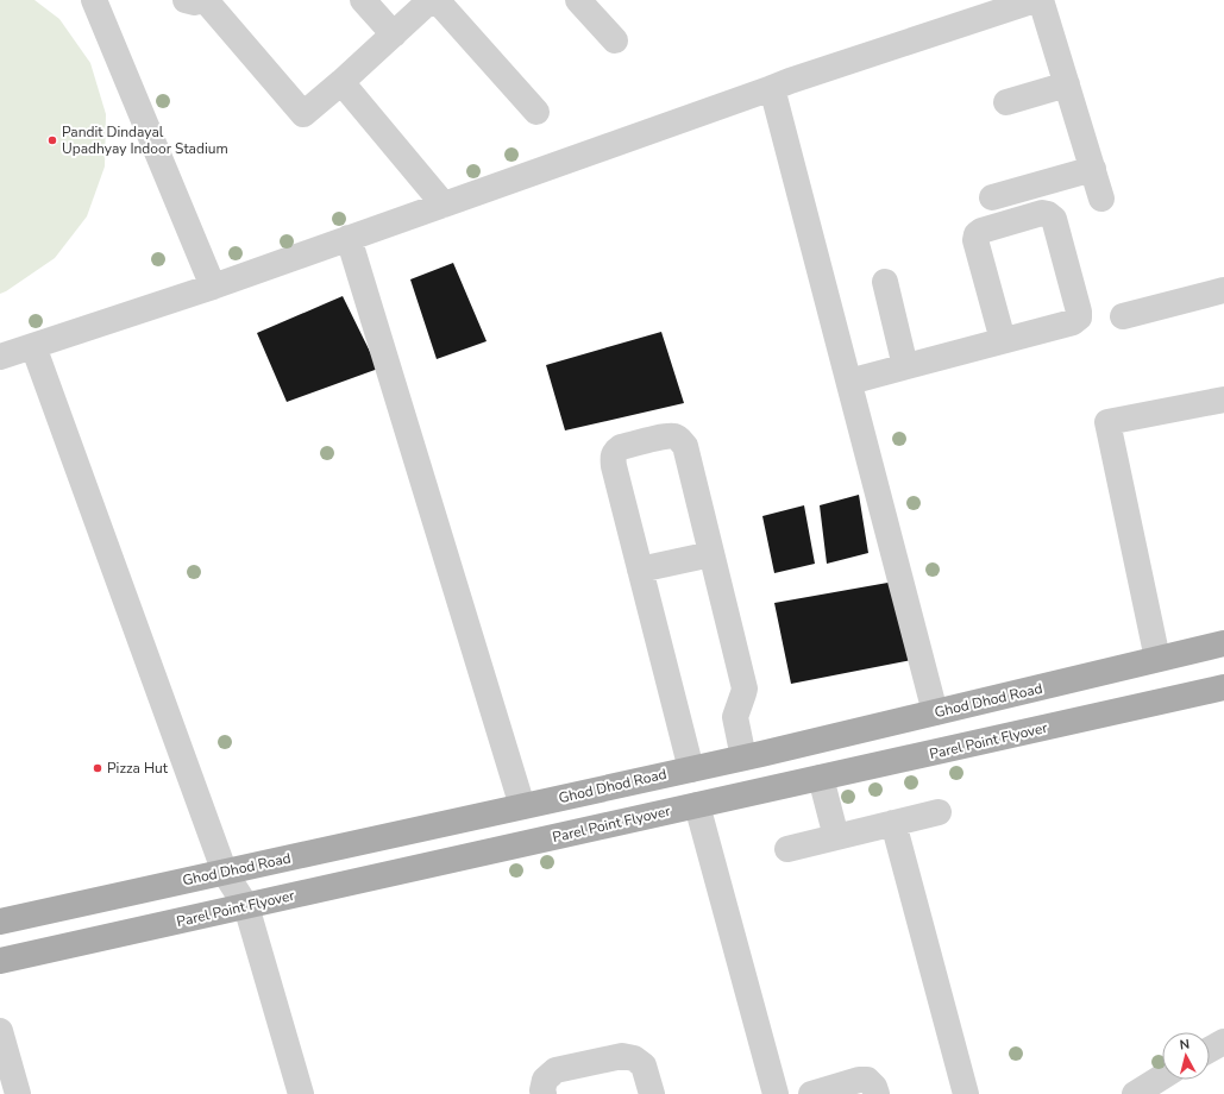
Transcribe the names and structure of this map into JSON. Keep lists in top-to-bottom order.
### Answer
{
  "streets": {
    "main road": ["Ghod Dhod Road", "Parel Point Flyover"]
  },
  "places": ["Pandit Dindayal Upadhyay Indoor Stadium", "Pizza Hut"],
  "north": "top"
}
